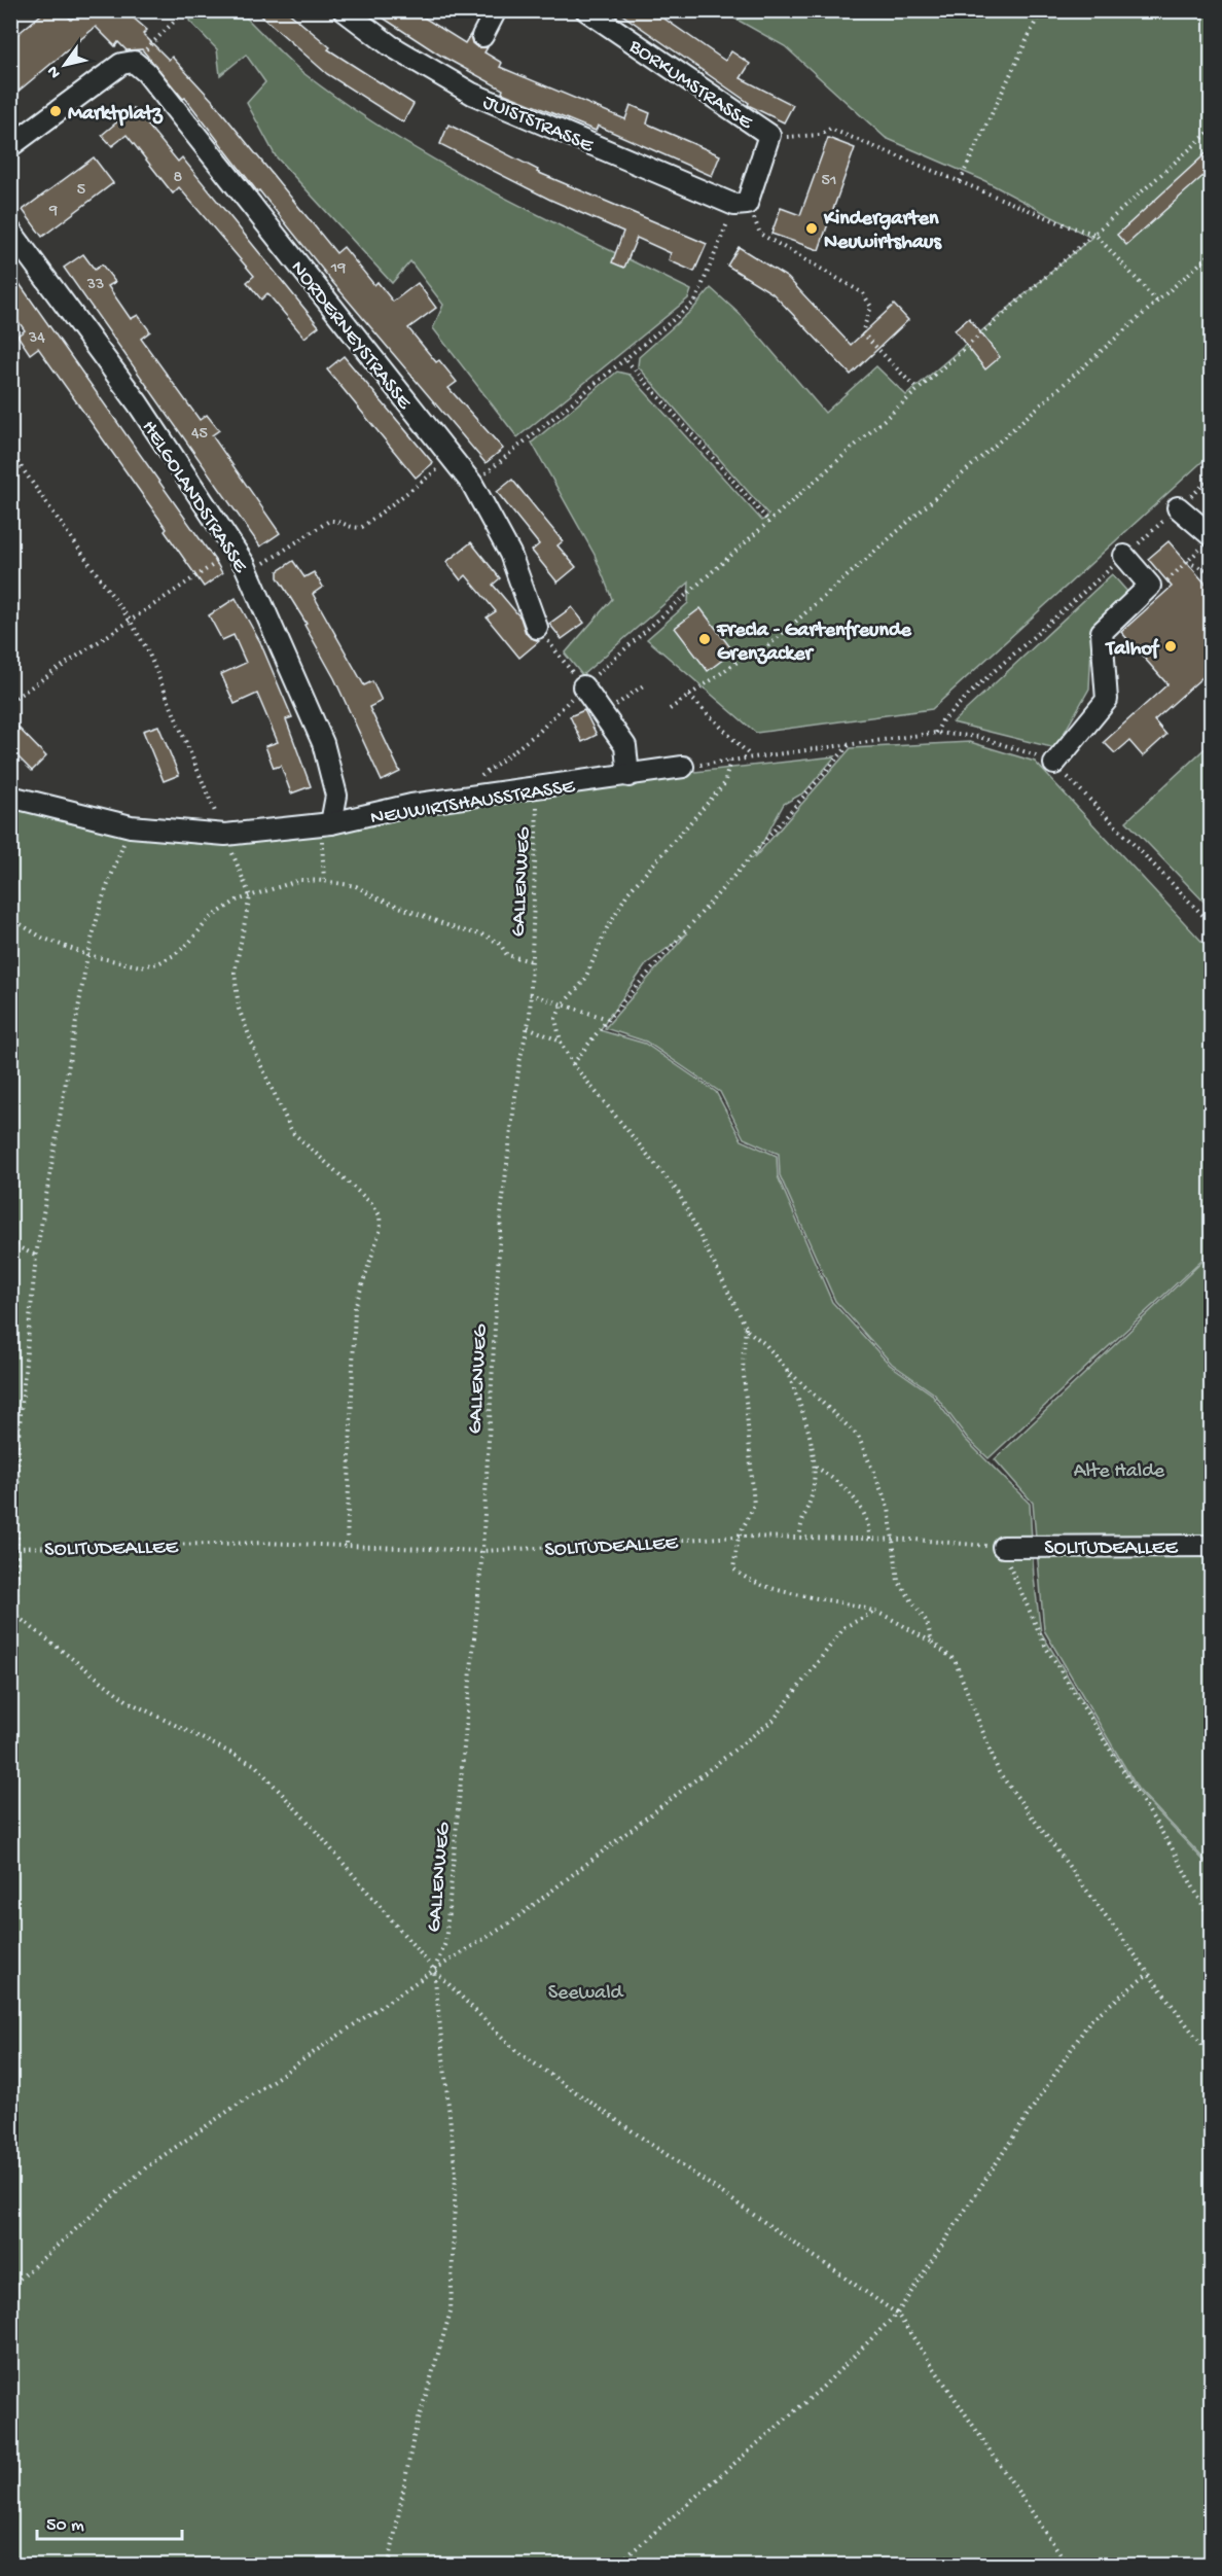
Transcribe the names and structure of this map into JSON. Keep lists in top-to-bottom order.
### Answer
{
  "streets": {
    "street": [
      "BORKUMSTRASSE",
      "JUISTSTRASSE",
      "NORDERNEYSTRASSE",
      "HELGOLANDSTRASSE",
      "NEUWIRTSHAUSSTRASSE",
      "SOLITUDEALLEE"
    ],
    "path": ["GALLENWEG"]
  },
  "crossings": [
    ["BORKUMSTRASSE", "JUISTSTRASSE"],
    ["HELGOLANDSTRASSE", "NEUWIRTSHAUSSTRASSE"],
    ["NEUWIRTSHAUSSTRASSE", "GALLENWEG"],
    ["GALLENWEG", "SOLITUDEALLEE"]
  ],
  "parks": ["Alte Halde", "Seewald"],
  "places": [
    "Marktplatz",
    "Kindergarten Neuwirtshaus",
    "Frecla - Gartenfreunde Grenzacker",
    "Talhof"
  ],
  "house_numbers": [
    "8",
    "51",
    "5",
    "9",
    "19",
    "33",
    "34",
    "45"
  ],
  "scale_bar": "50 m",
  "north": "bottom left"
}
